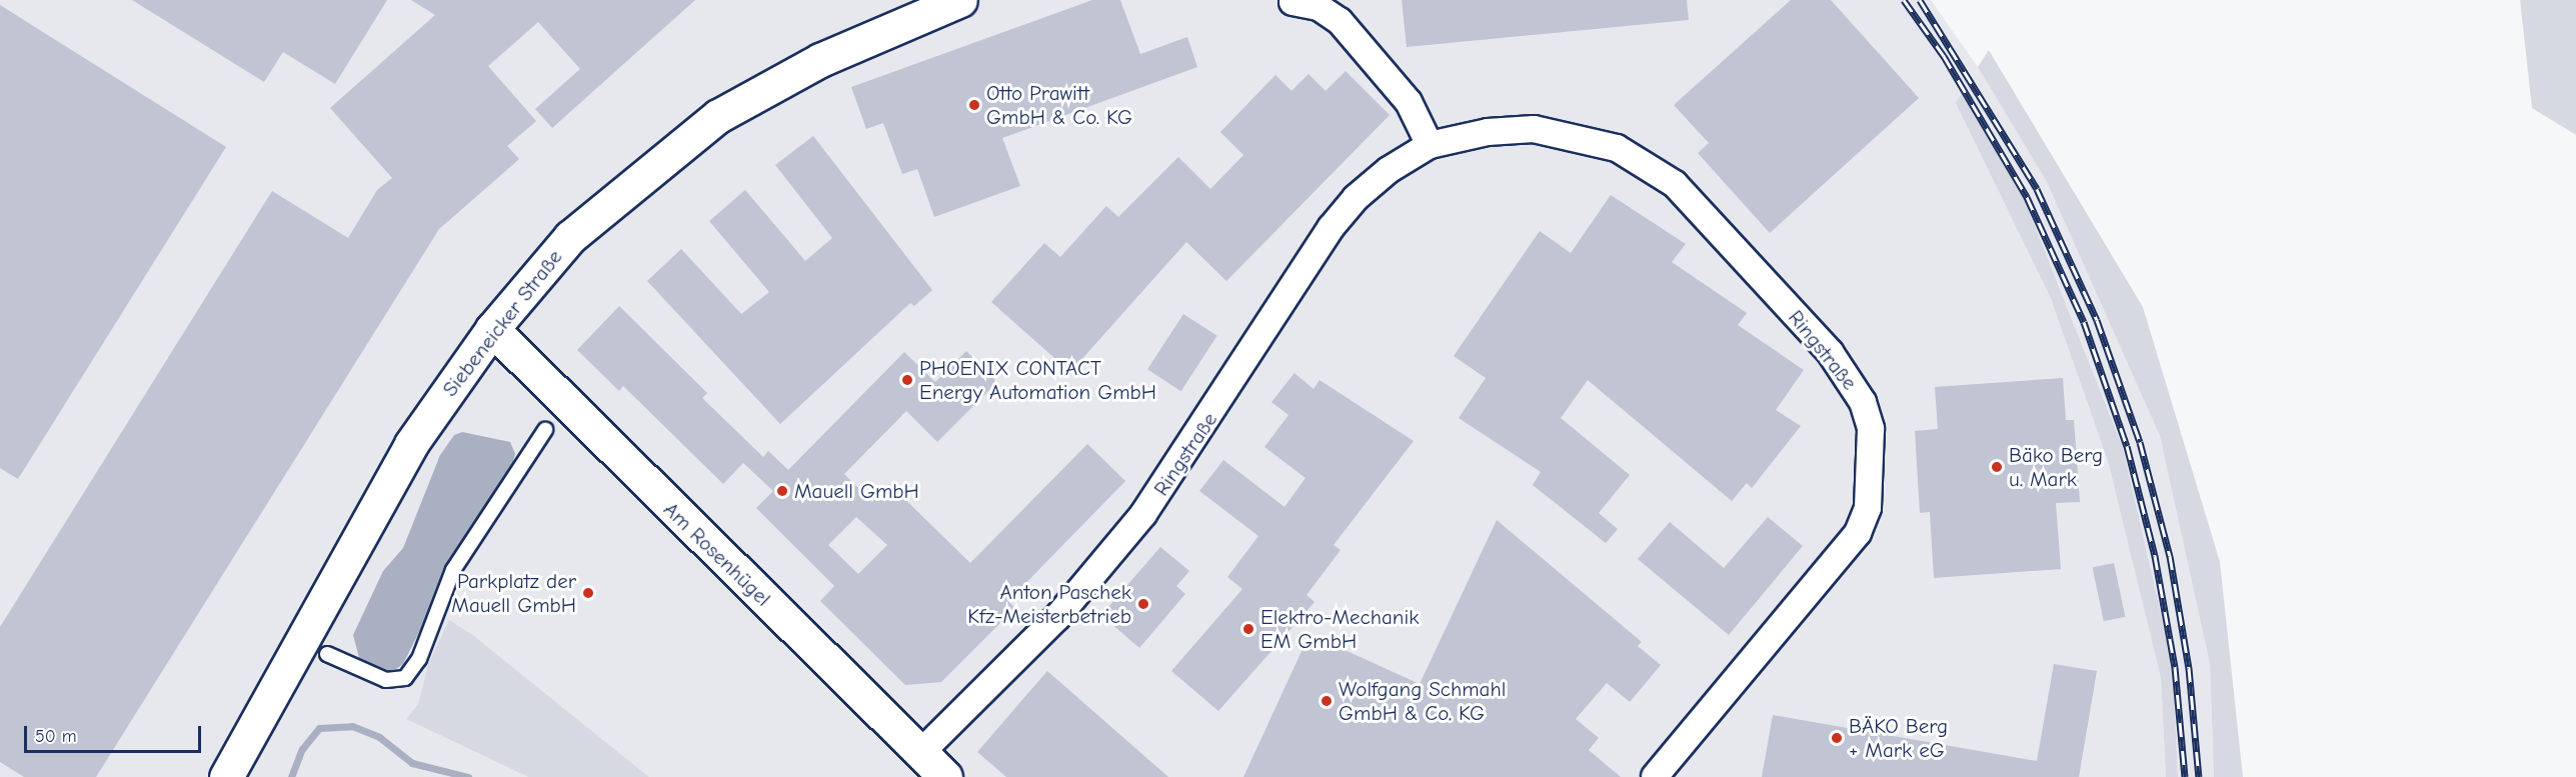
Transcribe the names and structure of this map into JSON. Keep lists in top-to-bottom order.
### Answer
{
  "streets": {
    "main road": ["Siebeneicker Straße", "Am Rosenhügel"],
    "street": ["Ringstraße"]
  },
  "crossings": [
    ["Siebeneicker Straße", "Am Rosenhügel"],
    ["Ringstraße", "Am Rosenhügel"]
  ],
  "places": [
    "Otto Prawitt GmbH & Co. KG",
    "PHOENIX CONTACT Energy Automation GmbH",
    "Bäko Berg u. Mark",
    "Mauell GmbH",
    "Parkplatz der Mauell GmbH",
    "Anton Paschek Kfz-Meisterbetrieb",
    "Elektro-Mechanik EM GmbH",
    "Wolfgang Schmahl GmbH & Co. KG",
    "BÄKO Berg + Mark eG"
  ],
  "scale_bar": "50 m"
}
